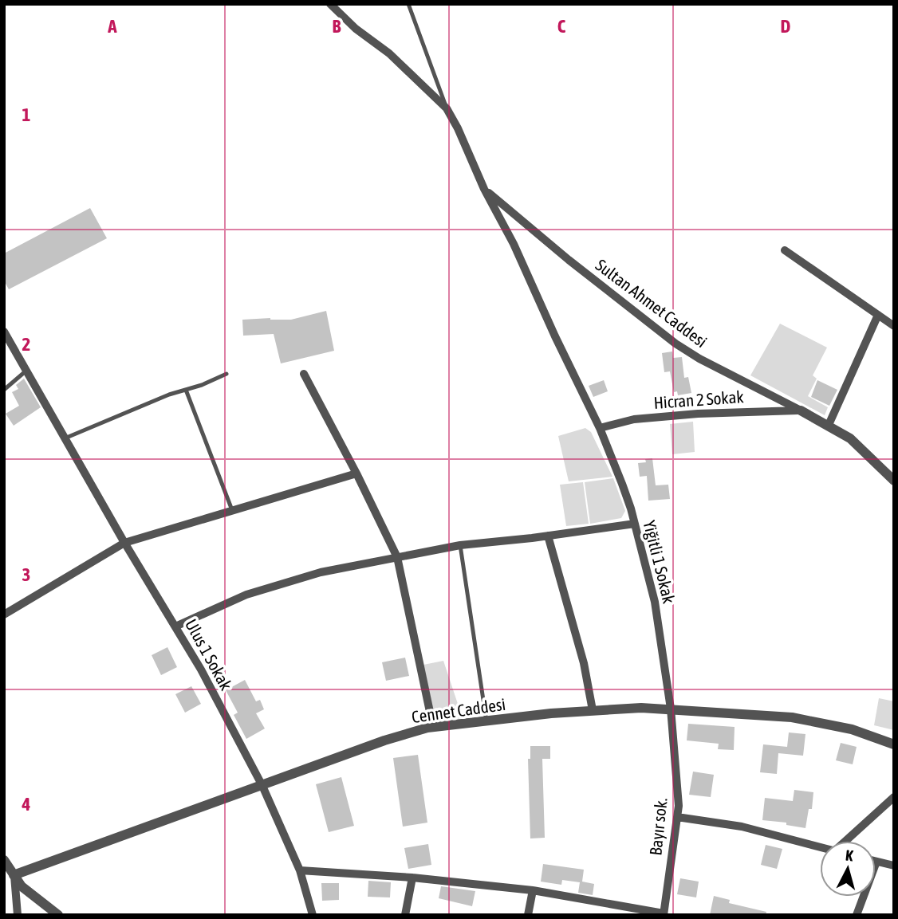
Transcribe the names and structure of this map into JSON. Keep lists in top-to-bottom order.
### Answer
{
  "streets": {
    "street": [
      "Sultan Ahmet Caddesi",
      "Hicran 2 Sokak",
      "Yiğitli 1 Sokak",
      "Ulus 1 Sokak",
      "Cennet Caddesi",
      "Bayır sok."
    ]
  },
  "crossings": [
    ["Sultan Ahmet Caddesi", "Hicran 2 Sokak"],
    ["Sultan Ahmet Caddesi", "Yiğitli 1 Sokak"],
    ["Hicran 2 Sokak", "Yiğitli 1 Sokak"],
    ["Yiğitli 1 Sokak", "Cennet Caddesi"],
    ["Yiğitli 1 Sokak", "Bayır sok."],
    ["Ulus 1 Sokak", "Cennet Caddesi"],
    ["Cennet Caddesi", "Bayır sok."]
  ],
  "north": "top",
  "grid": {
    "columns": [
      "A",
      "B",
      "C",
      "D"
    ],
    "rows": [
      "1",
      "2",
      "3",
      "4"
    ]
  }
}
